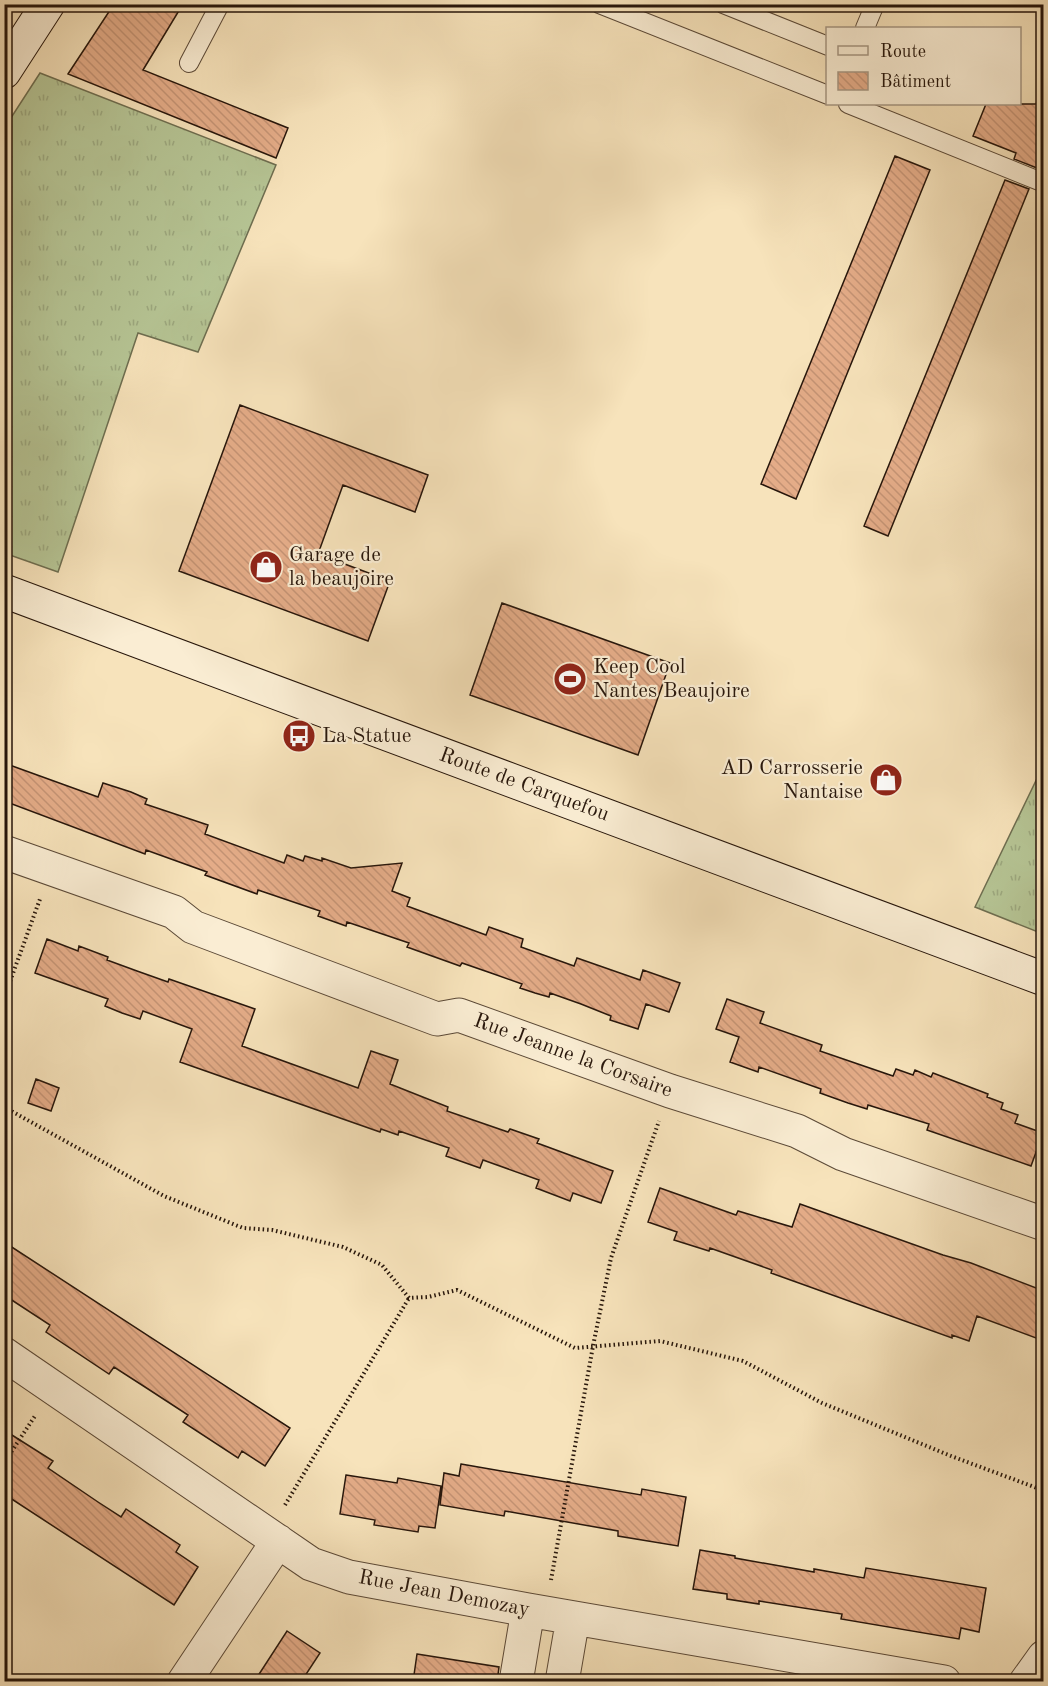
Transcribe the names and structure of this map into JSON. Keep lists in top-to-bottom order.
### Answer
{
  "streets": {
    "street": ["Route de Carquefou", "Rue Jeanne la Corsaire", "Rue Jean Demozay"]
  },
  "places": {
    "shop": ["Garage de la beaujoire", "AD Carrosserie Nantaise"],
    "sports": ["Keep Cool Nantes Beaujoire"],
    "bus stop": ["La Statue"]
  },
  "legend": ["Route", "Bâtiment"]
}
